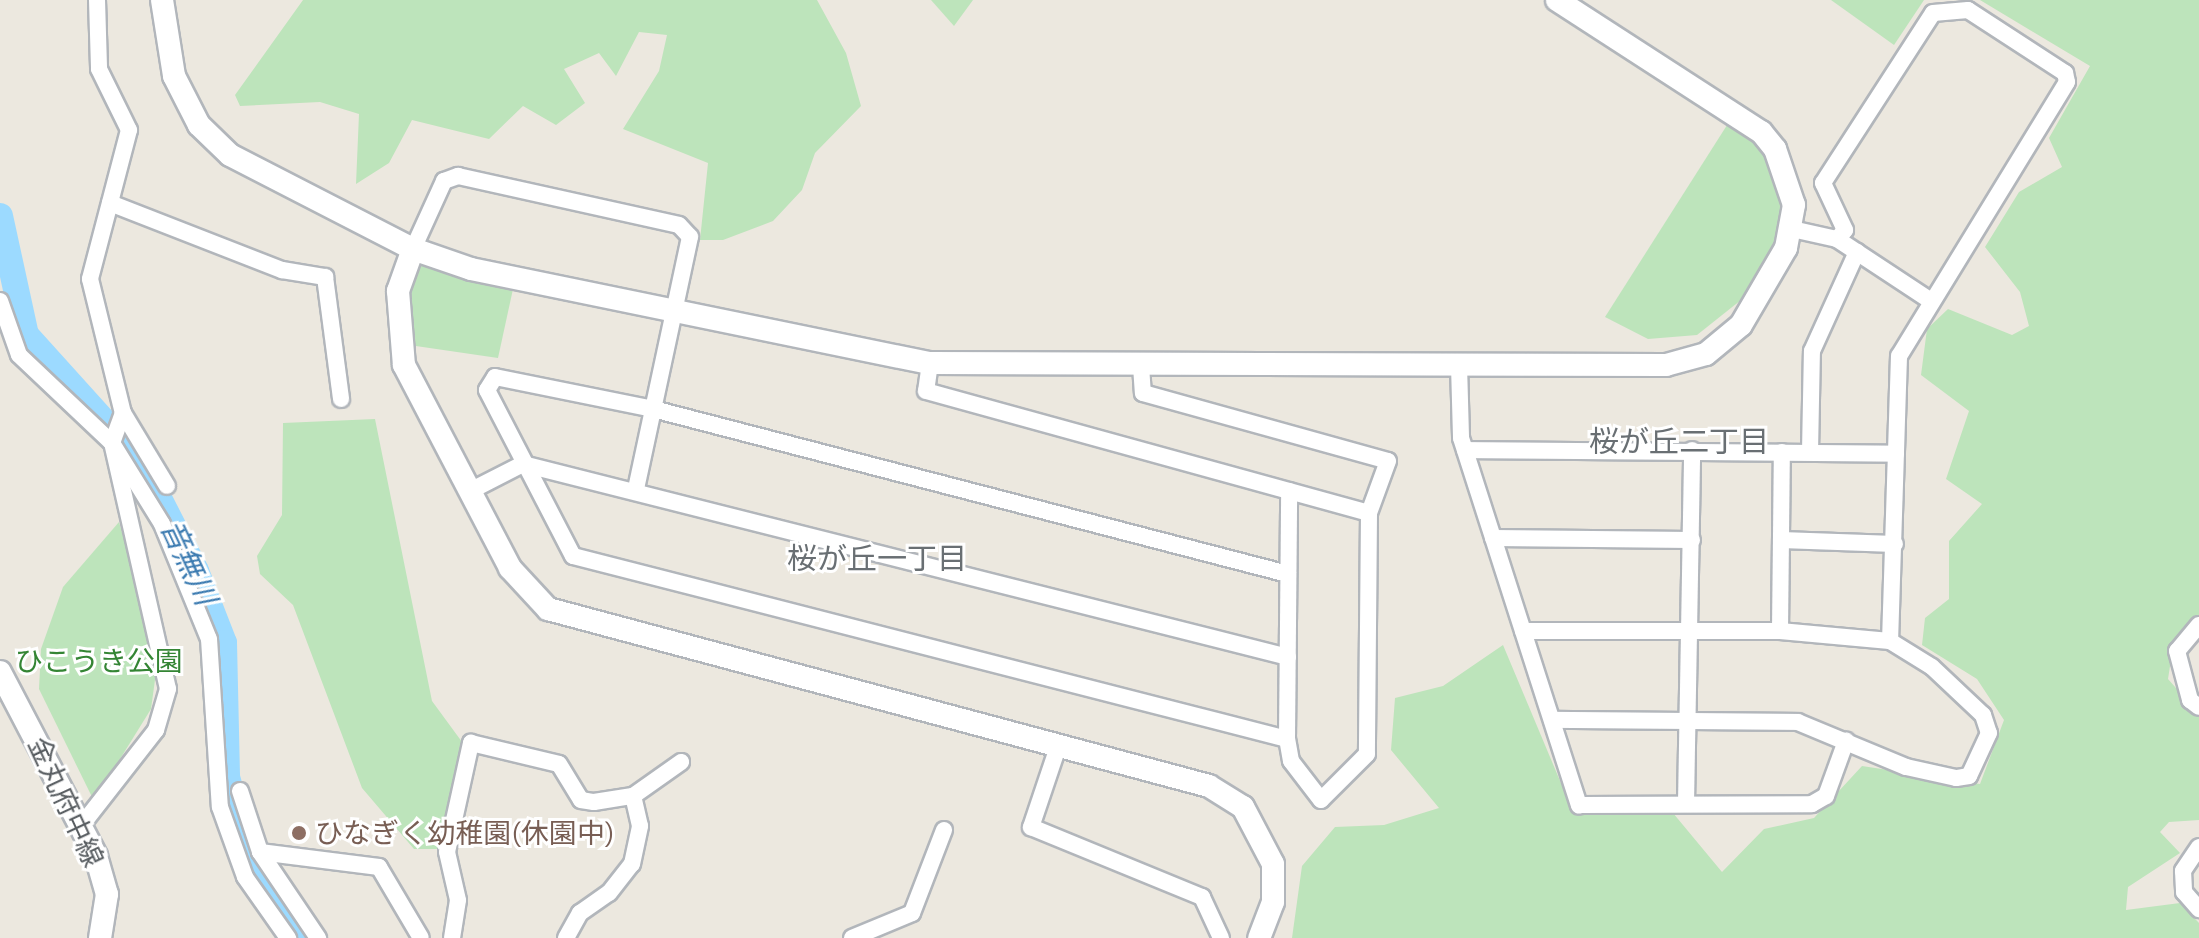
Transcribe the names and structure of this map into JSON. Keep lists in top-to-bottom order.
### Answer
{
  "streets": {
    "street": ["金丸府中線"]
  },
  "districts": ["桜が丘二丁目", "桜が丘一丁目"],
  "water": ["音無川"],
  "parks": ["ひこうき公園"],
  "places": ["ひなぎく幼稚園(休園中)"]
}
